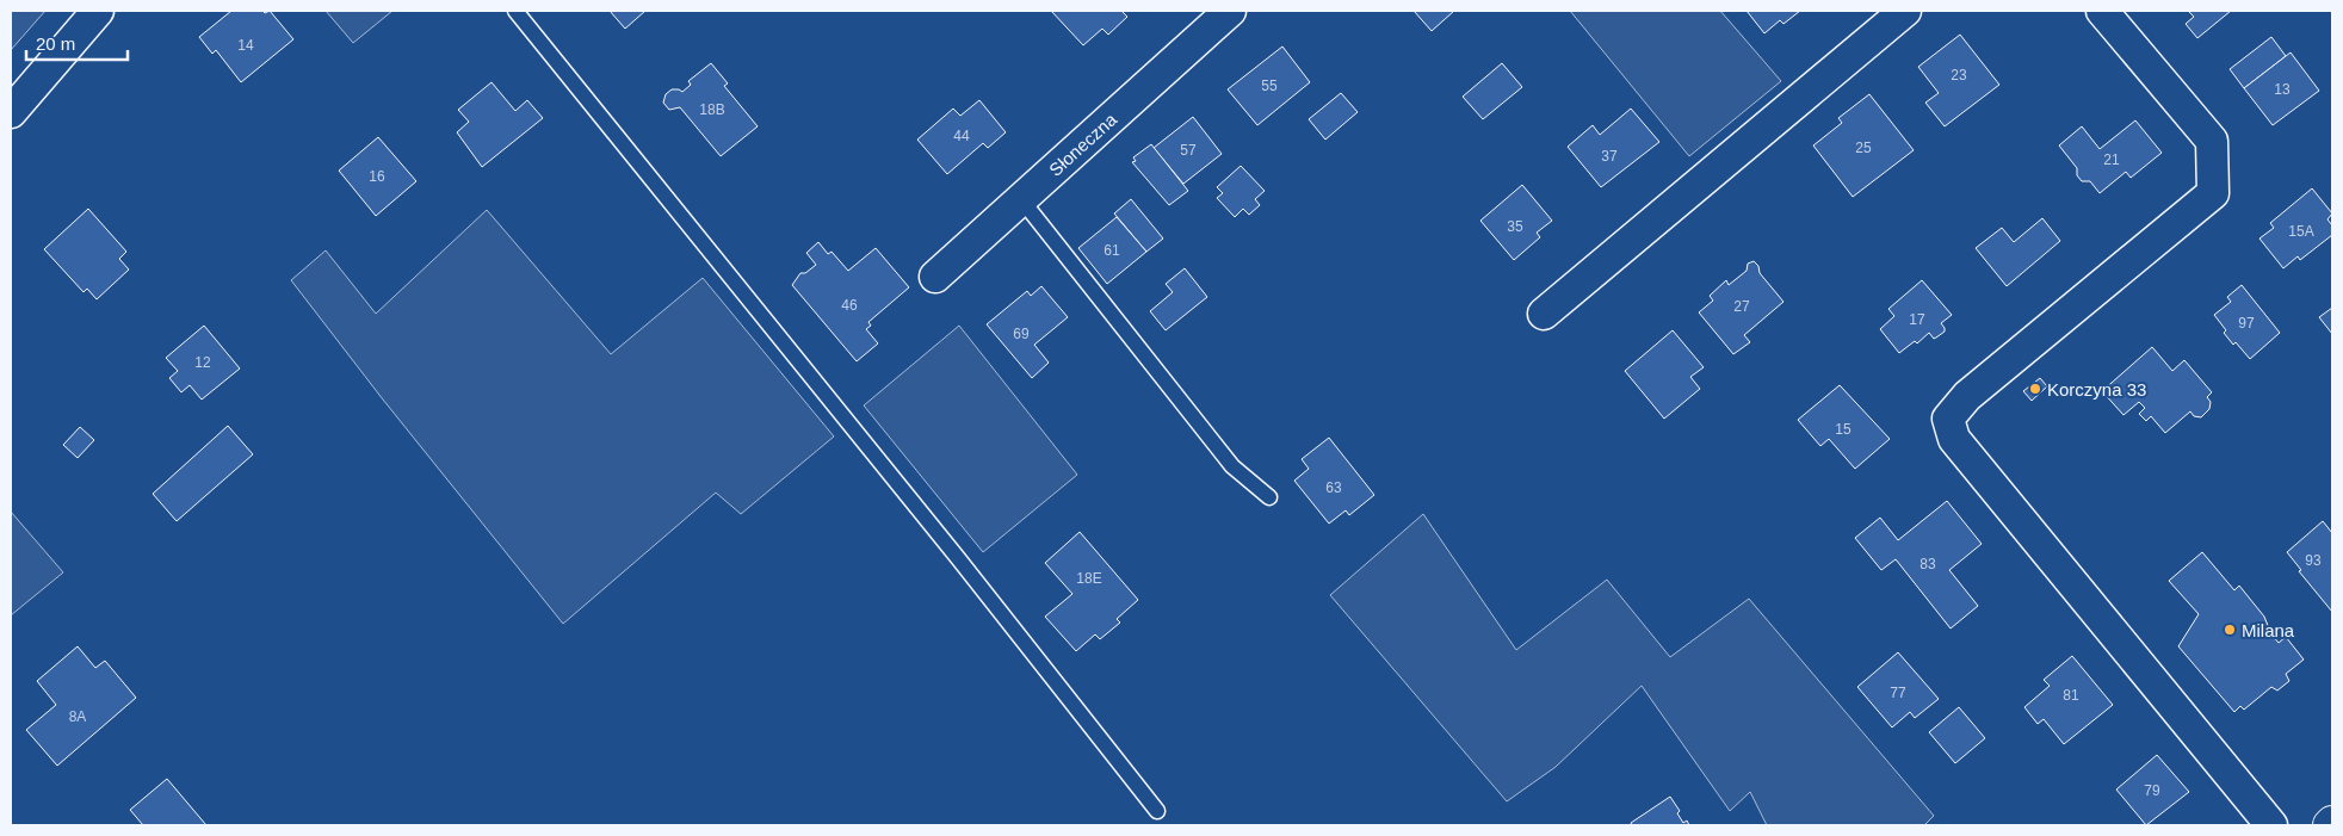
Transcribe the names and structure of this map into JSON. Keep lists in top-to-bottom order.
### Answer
{
  "streets": {
    "street": ["Słoneczna"]
  },
  "places": ["Korczyna 33", "Milana"],
  "house_numbers": [
    "14",
    "23",
    "55",
    "13",
    "18B",
    "44",
    "25",
    "57",
    "37",
    "21",
    "16",
    "35",
    "15A",
    "61",
    "46",
    "27",
    "17",
    "97",
    "69",
    "12",
    "15",
    "63",
    "93",
    "83",
    "18E",
    "77",
    "81",
    "8A",
    "79"
  ],
  "scale_bar": "20 m"
}
